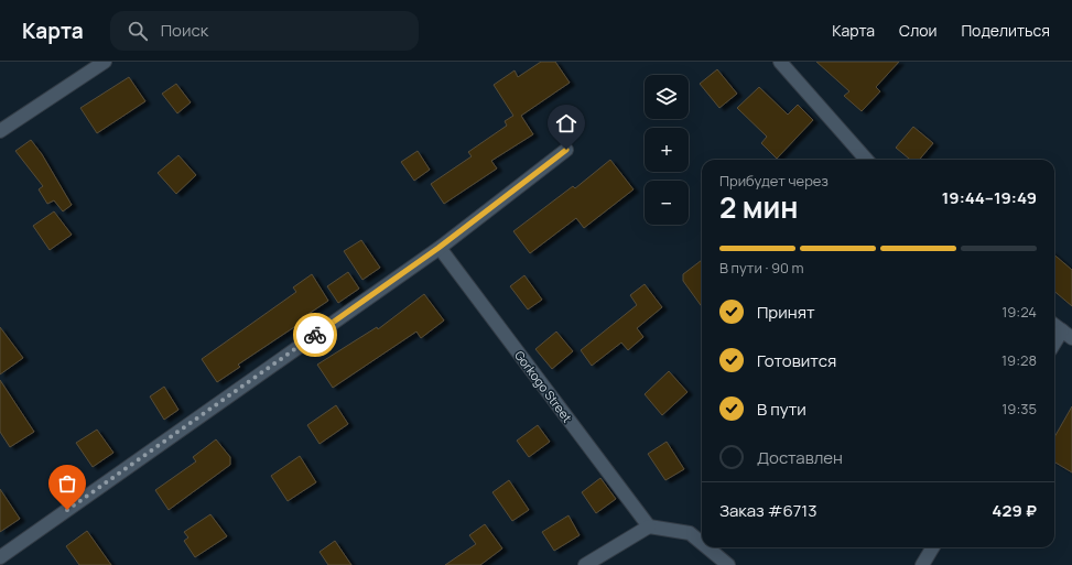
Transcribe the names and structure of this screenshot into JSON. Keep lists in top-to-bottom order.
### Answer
{
  "streets": {
    "street": ["Gorkogo Street"]
  },
  "page": {
    "header": "Карта",
    "search": "Поиск",
    "nav": ["Карта", "Слои", "Поделиться"],
    "map_buttons": ["+", "−"],
    "heading": ["2 мин", "Прибудет через", "19:44–19:49"],
    "panel": ["Заказ #6713", "429 ₽"],
    "bar": "В пути · 90 m",
    "list": [
      ["Принят", "19:24"],
      ["Готовится", "19:28"],
      ["В пути", "19:35"],
      "Доставлен"
    ]
  }
}
